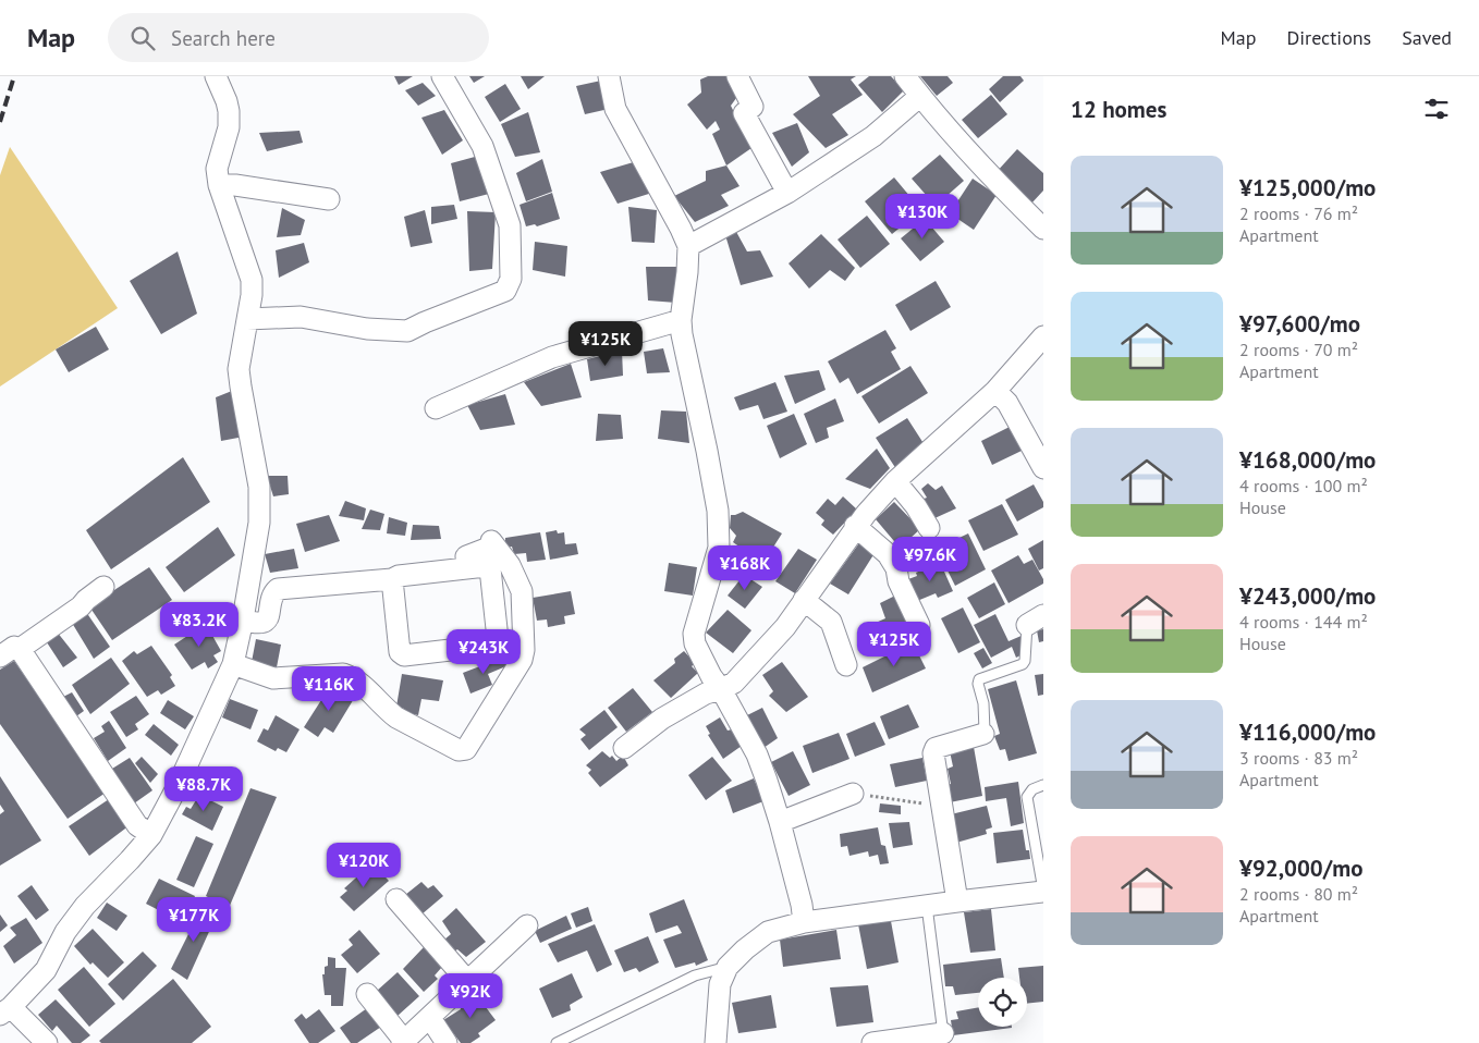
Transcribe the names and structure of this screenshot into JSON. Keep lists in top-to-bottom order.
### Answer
{
  "page": {
    "header": "Map",
    "search": "Search here",
    "nav": ["Map", "Directions", "Saved"],
    "heading": "12 homes",
    "list": [
      {
        "name": "¥125,000/mo",
        "note": "2 rooms · 76 m² · Apartment"
      },
      {
        "name": "¥97,600/mo",
        "note": "2 rooms · 70 m² · Apartment"
      },
      {
        "name": "¥168,000/mo",
        "note": "4 rooms · 100 m² · House"
      },
      {
        "name": "¥243,000/mo",
        "note": "4 rooms · 144 m² · House"
      },
      {
        "name": "¥116,000/mo",
        "note": "3 rooms · 83 m² · Apartment"
      },
      {
        "name": "¥92,000/mo",
        "note": "2 rooms · 80 m² · Apartment"
      }
    ],
    "price": [
      "¥130K",
      "¥125K",
      "¥97.6K",
      "¥168K",
      "¥83.2K",
      "¥125K",
      "¥243K",
      "¥116K",
      "¥88.7K",
      "¥120K",
      "¥177K",
      "¥92K"
    ]
  }
}
